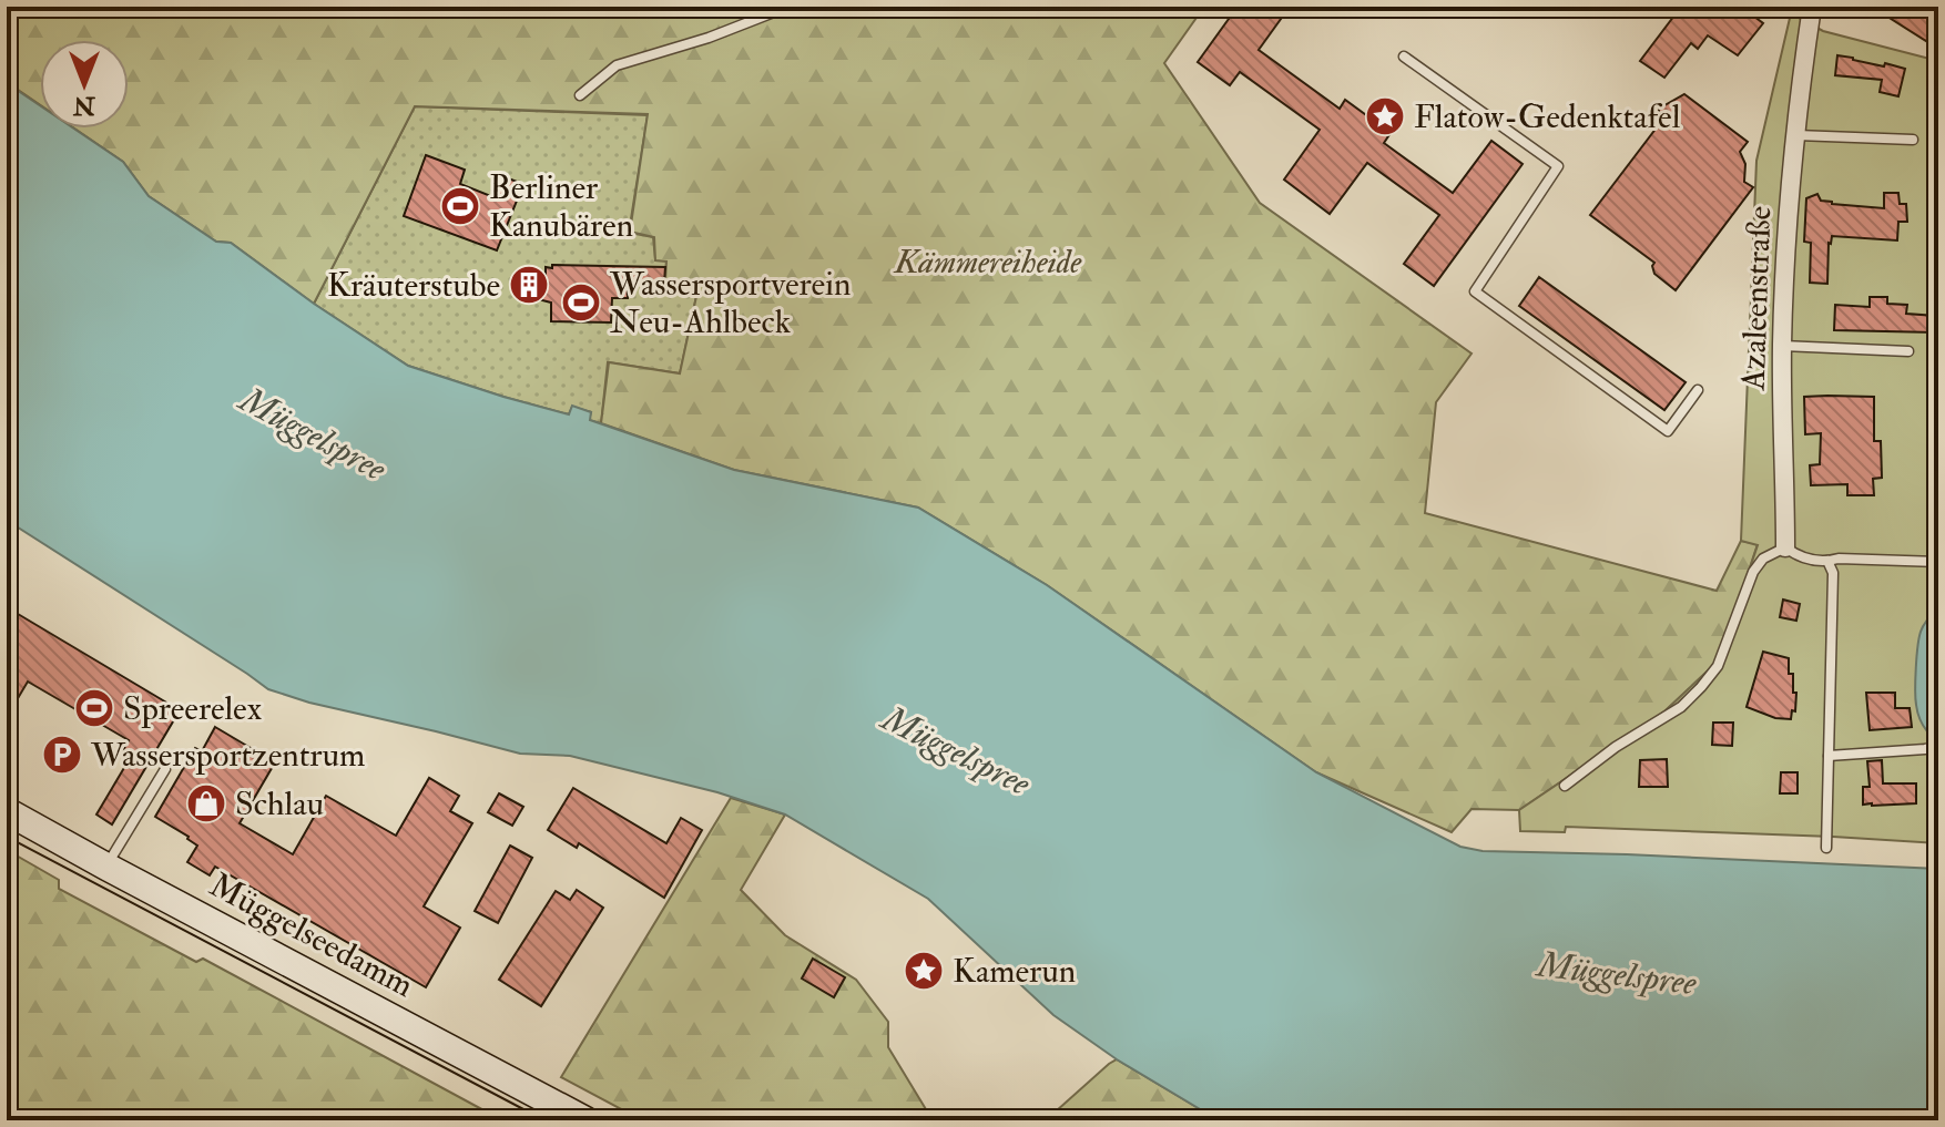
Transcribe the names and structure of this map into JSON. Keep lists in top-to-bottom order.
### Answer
{
  "streets": {
    "main road": ["Müggelseedamm"],
    "street": ["Azaleenstraße"]
  },
  "water": ["Müggelspree"],
  "parks": ["Kämmereiheide"],
  "places": {
    "place": ["Flatow-Gedenktafel", "Kamerun"],
    "sports": ["Berliner Kanubären", "Wassersportverein Neu-Ahlbeck", "Spreerelex"],
    "building": ["Kräuterstube"],
    "parking": ["Wassersportzentrum"],
    "shop": ["Schlau"]
  },
  "north": "bottom"
}
